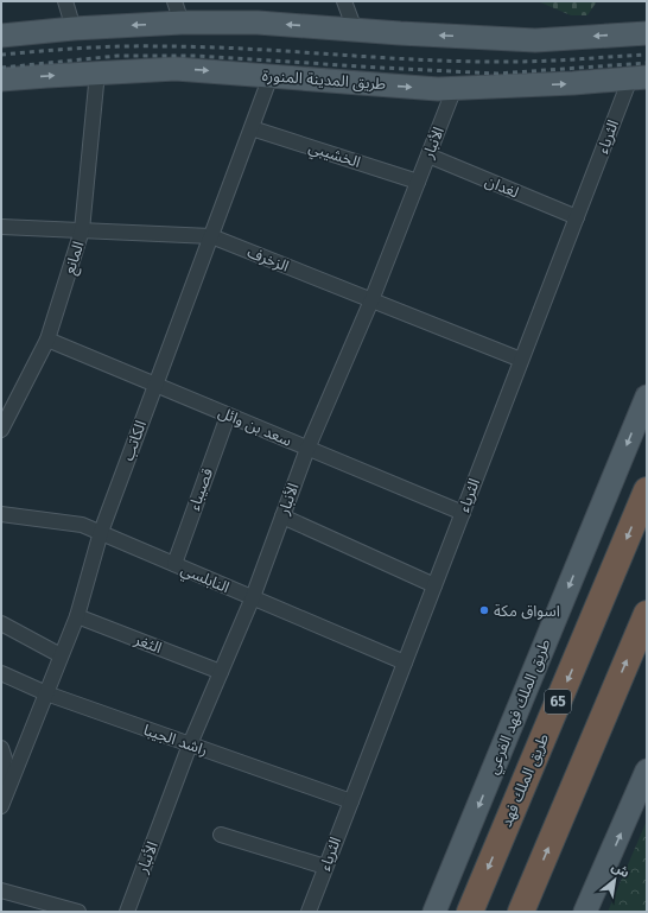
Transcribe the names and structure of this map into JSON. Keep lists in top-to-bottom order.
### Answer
{
  "streets": {
    "highway": ["65", "طريق الملك فهد"],
    "main road": ["طريق المدينة المنورة", "طريق الملك فهد الفرعي"],
    "street": [
      "الثرياء",
      "الأنبار",
      "الخشيبي",
      "لغدان",
      "المانع",
      "الزخرف",
      "سعد بن وائل",
      "الكاتب",
      "قصيباء",
      "النابلسي",
      "الثغر",
      "راشد الجيبا"
    ]
  },
  "crossings": [
    ["طريق المدينة المنورة", "الثرياء"],
    ["طريق المدينة المنورة", "الأنبار"],
    ["طريق المدينة المنورة", "المانع"],
    ["طريق المدينة المنورة", "الكاتب"],
    ["الثرياء", "لغدان"],
    ["الثرياء", "الزخرف"],
    ["الثرياء", "سعد بن وائل"],
    ["الثرياء", "النابلسي"],
    ["الثرياء", "راشد الجيبا"],
    ["الأنبار", "الخشيبي"],
    ["الأنبار", "لغدان"],
    ["الأنبار", "الزخرف"],
    ["الأنبار", "سعد بن وائل"],
    ["الأنبار", "النابلسي"],
    ["الأنبار", "الثغر"],
    ["الأنبار", "راشد الجيبا"],
    ["الخشيبي", "الكاتب"],
    ["المانع", "الزخرف"],
    ["المانع", "سعد بن وائل"],
    ["الزخرف", "الكاتب"],
    ["سعد بن وائل", "الكاتب"],
    ["سعد بن وائل", "قصيباء"],
    ["الكاتب", "النابلسي"],
    ["الكاتب", "الثغر"],
    ["الكاتب", "راشد الجيبا"],
    ["قصيباء", "النابلسي"]
  ],
  "one_way": ["طريق الملك فهد الفرعي"],
  "places": ["اسواق مكة"],
  "north": "top right"
}
